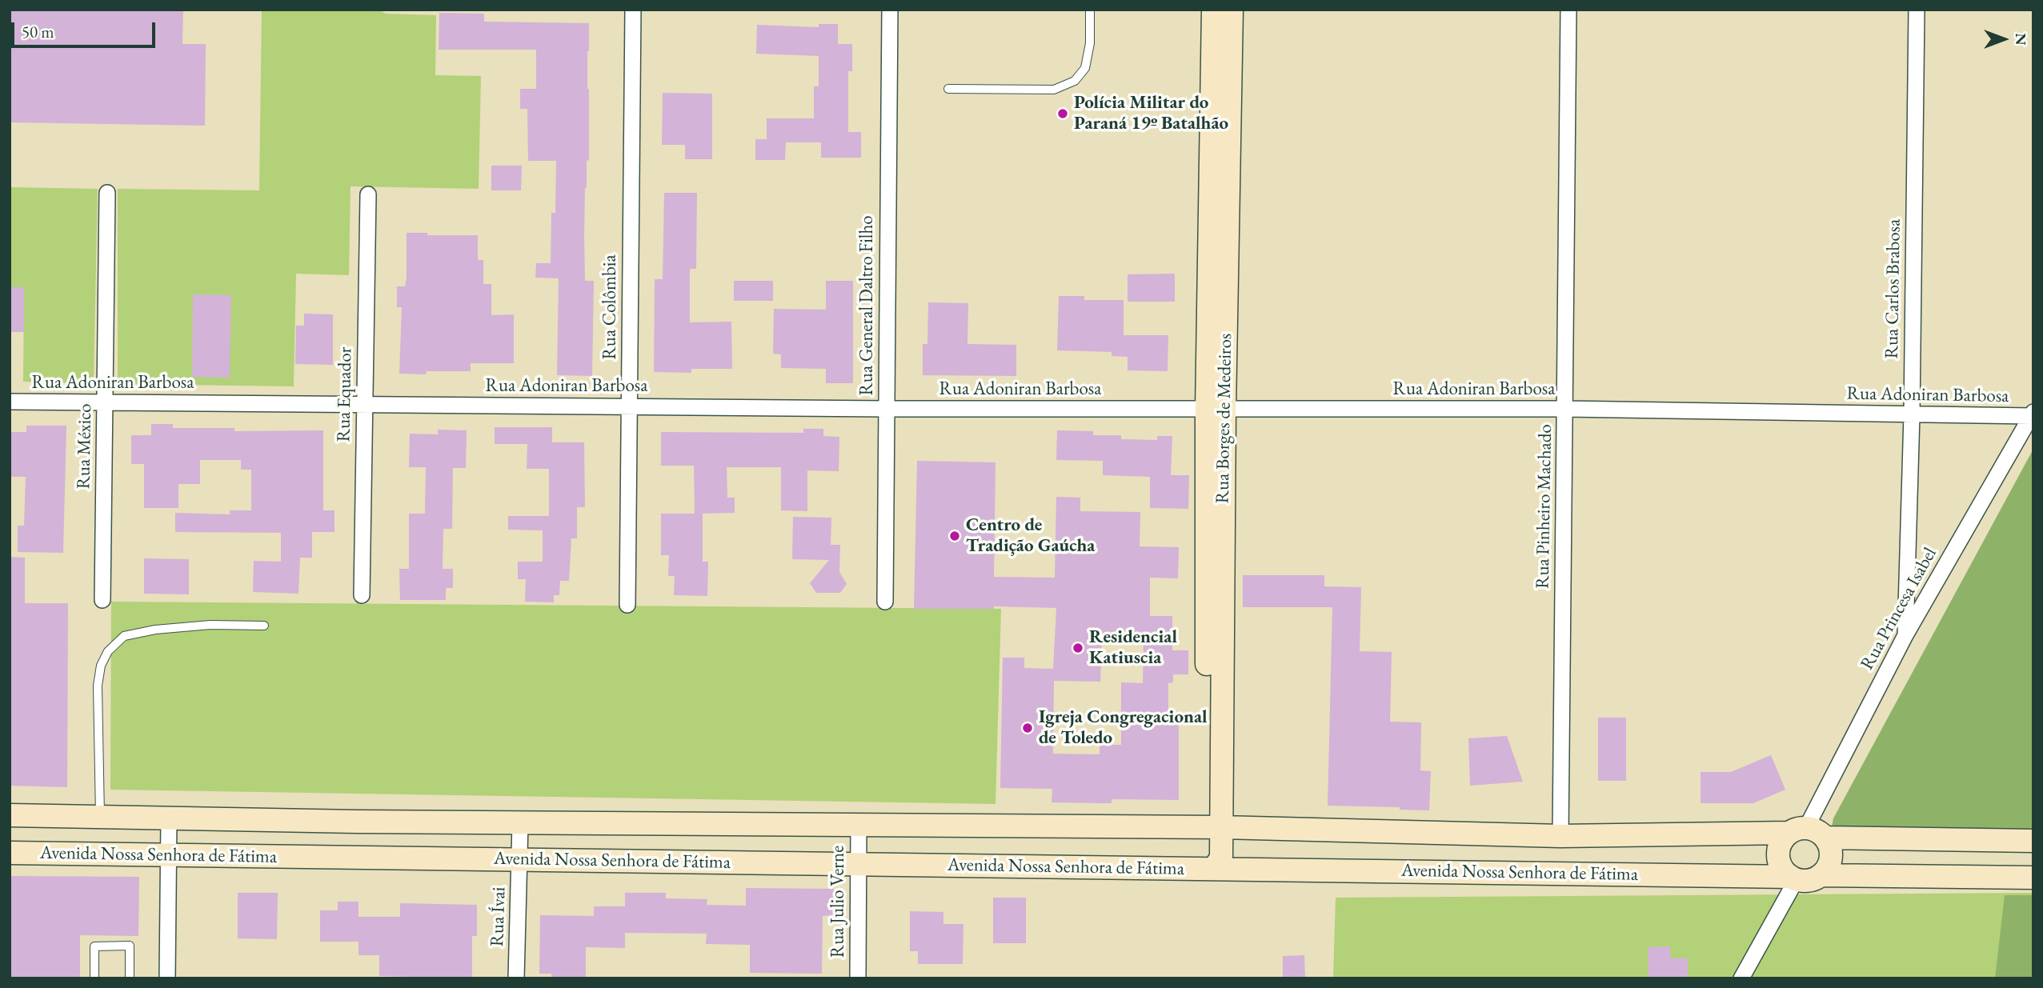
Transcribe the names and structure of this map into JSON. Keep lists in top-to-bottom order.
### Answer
{
  "streets": {
    "street": [
      "Rua Carlos Brabosa",
      "Rua General Daltro Filho",
      "Rua Colômbia",
      "Rua Adoniran Barbosa",
      "Rua Equador",
      "Rua Borges de Medeiros",
      "Rua México",
      "Rua Pinheiro Machado",
      "Rua Princesa Isabel",
      "Avenida Nossa Senhora de Fátima",
      "Rua Julio Verne",
      "Rua Ívai"
    ]
  },
  "crossings": [
    ["Rua Carlos Brabosa", "Rua Adoniran Barbosa"],
    ["Rua Carlos Brabosa", "Rua Princesa Isabel"],
    ["Rua General Daltro Filho", "Rua Adoniran Barbosa"],
    ["Rua Colômbia", "Rua Adoniran Barbosa"],
    ["Rua Adoniran Barbosa", "Rua Equador"],
    ["Rua Adoniran Barbosa", "Rua Borges de Medeiros"],
    ["Rua Adoniran Barbosa", "Rua México"],
    ["Rua Adoniran Barbosa", "Rua Pinheiro Machado"],
    ["Rua Adoniran Barbosa", "Rua Princesa Isabel"],
    ["Rua Borges de Medeiros", "Avenida Nossa Senhora de Fátima"],
    ["Rua Pinheiro Machado", "Avenida Nossa Senhora de Fátima"],
    ["Rua Princesa Isabel", "Avenida Nossa Senhora de Fátima"],
    ["Avenida Nossa Senhora de Fátima", "Rua Julio Verne"],
    ["Avenida Nossa Senhora de Fátima", "Rua Ívai"]
  ],
  "places": [
    "Polícia Militar do Paraná 19º Batalhão",
    "Centro de Tradição Gaúcha",
    "Residencial Katiuscia",
    "Igreja Congregacional de Toledo"
  ],
  "scale_bar": "50 m",
  "north": "right"
}
